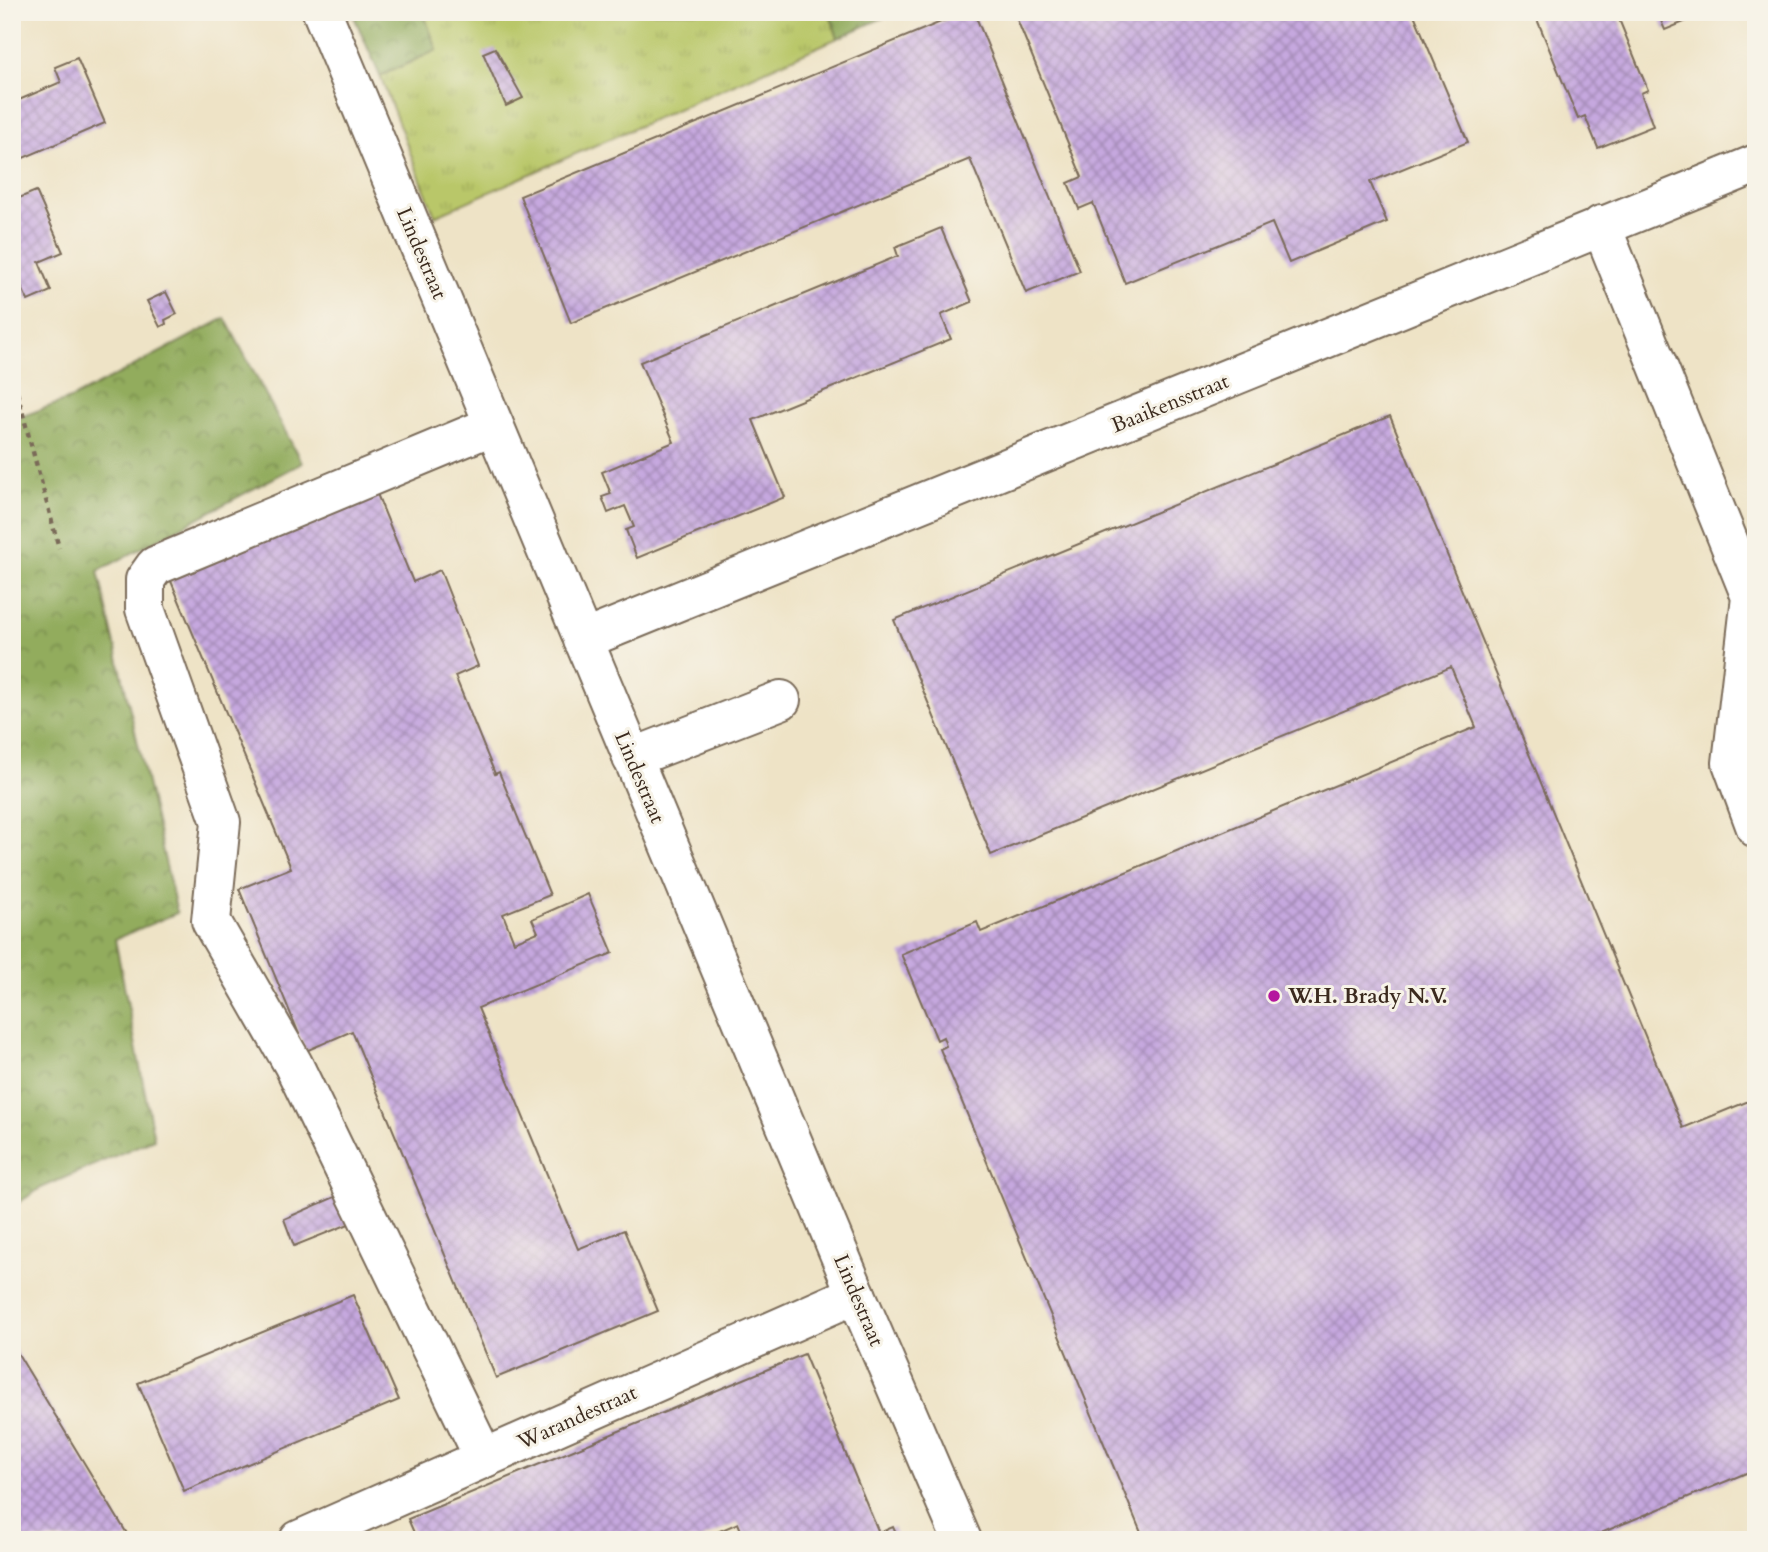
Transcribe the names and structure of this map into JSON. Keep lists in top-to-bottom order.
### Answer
{
  "streets": {
    "street": ["Lindestraat", "Baaikensstraat", "Warandestraat"]
  },
  "crossings": [
    ["Lindestraat", "Baaikensstraat"],
    ["Lindestraat", "Warandestraat"]
  ],
  "places": ["W.H. Brady N.V."]
}
